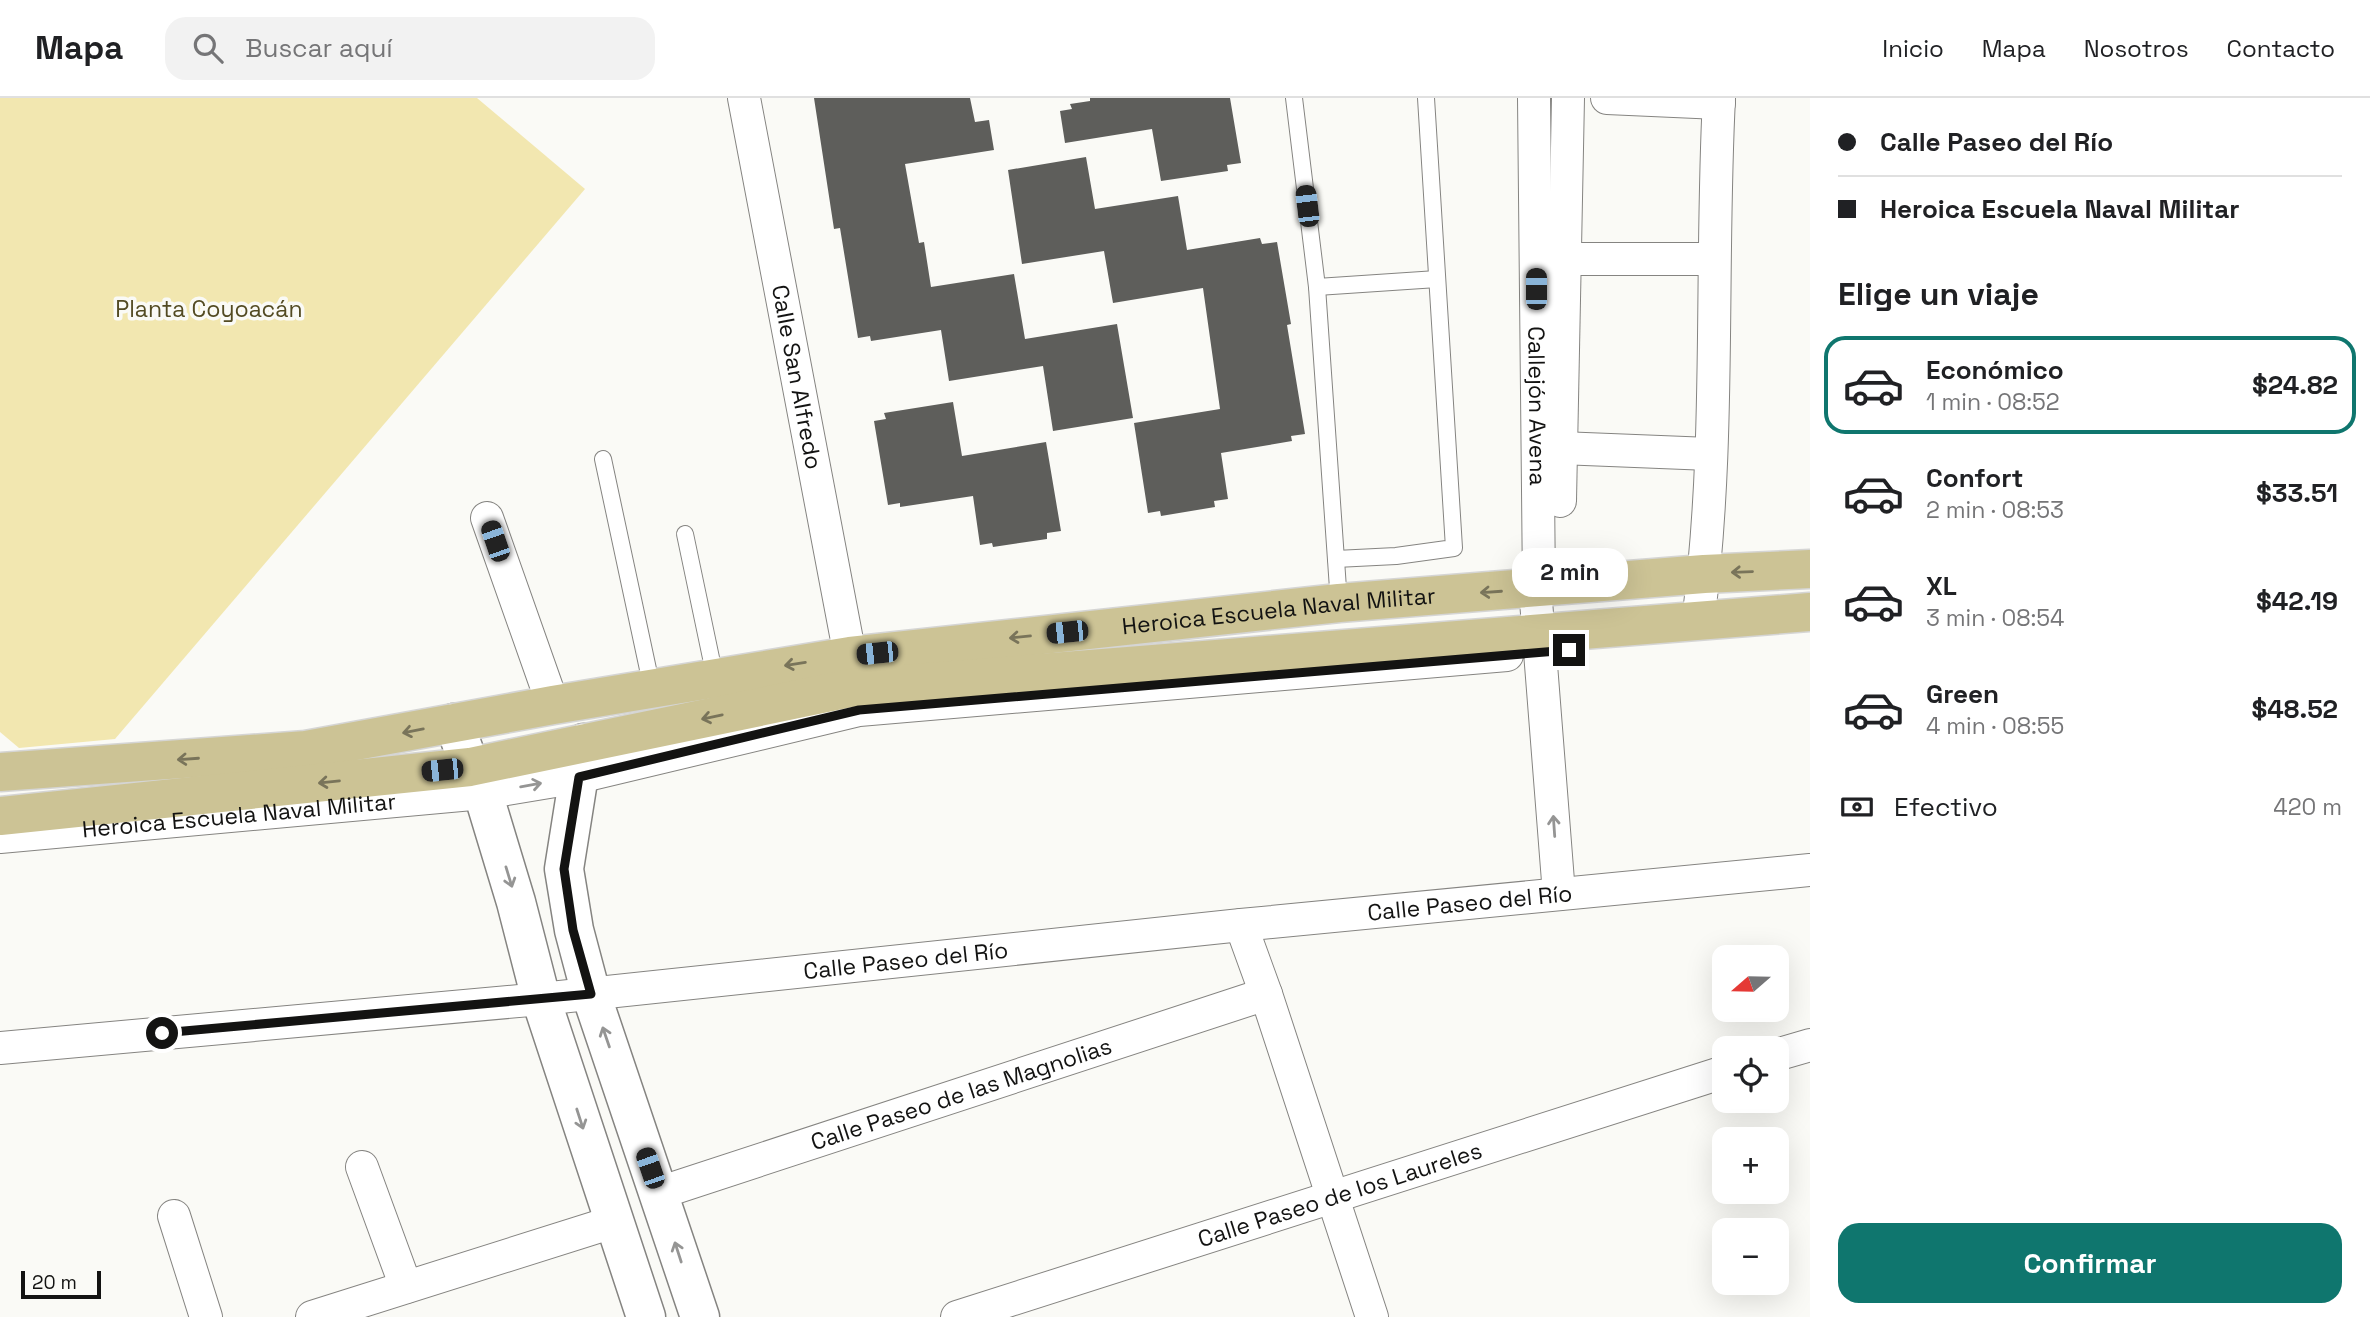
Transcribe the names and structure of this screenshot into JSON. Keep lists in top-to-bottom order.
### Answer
{
  "streets": {
    "main road": ["Heroica Escuela Naval Militar"],
    "street": [
      "Calle San Alfredo",
      "Callejón Avena",
      "Calle Paseo del Río",
      "Calle Paseo de las Magnolias",
      "Calle Paseo de los Laureles"
    ]
  },
  "crossings": [
    ["Calle San Alfredo", "Heroica Escuela Naval Militar"],
    ["Callejón Avena", "Heroica Escuela Naval Militar"]
  ],
  "parks": ["Planta Coyoacán"],
  "scale_bar": "20 m",
  "north": "left",
  "page": {
    "header": "Mapa",
    "search": "Buscar aquí",
    "nav": [
      "Inicio",
      "Mapa",
      "Nosotros",
      "Contacto"
    ],
    "banner": ["Calle Paseo del Río", "Heroica Escuela Naval Militar"],
    "heading": "Elige un viaje",
    "list": [
      {
        "name": "Económico",
        "note": "1 min · 08:52",
        "value": "$24.82"
      },
      {
        "name": "Confort",
        "note": "2 min · 08:53",
        "value": "$33.51"
      },
      {
        "name": "XL",
        "note": "3 min · 08:54",
        "value": "$42.19"
      },
      {
        "name": "Green",
        "note": "4 min · 08:55",
        "value": "$48.52"
      }
    ],
    "bubble": "2 min",
    "pay": ["Efectivo", "420 m"],
    "map_buttons": ["+", "−"],
    "buttons": "Confirmar",
    "scale": "20 m"
  }
}
